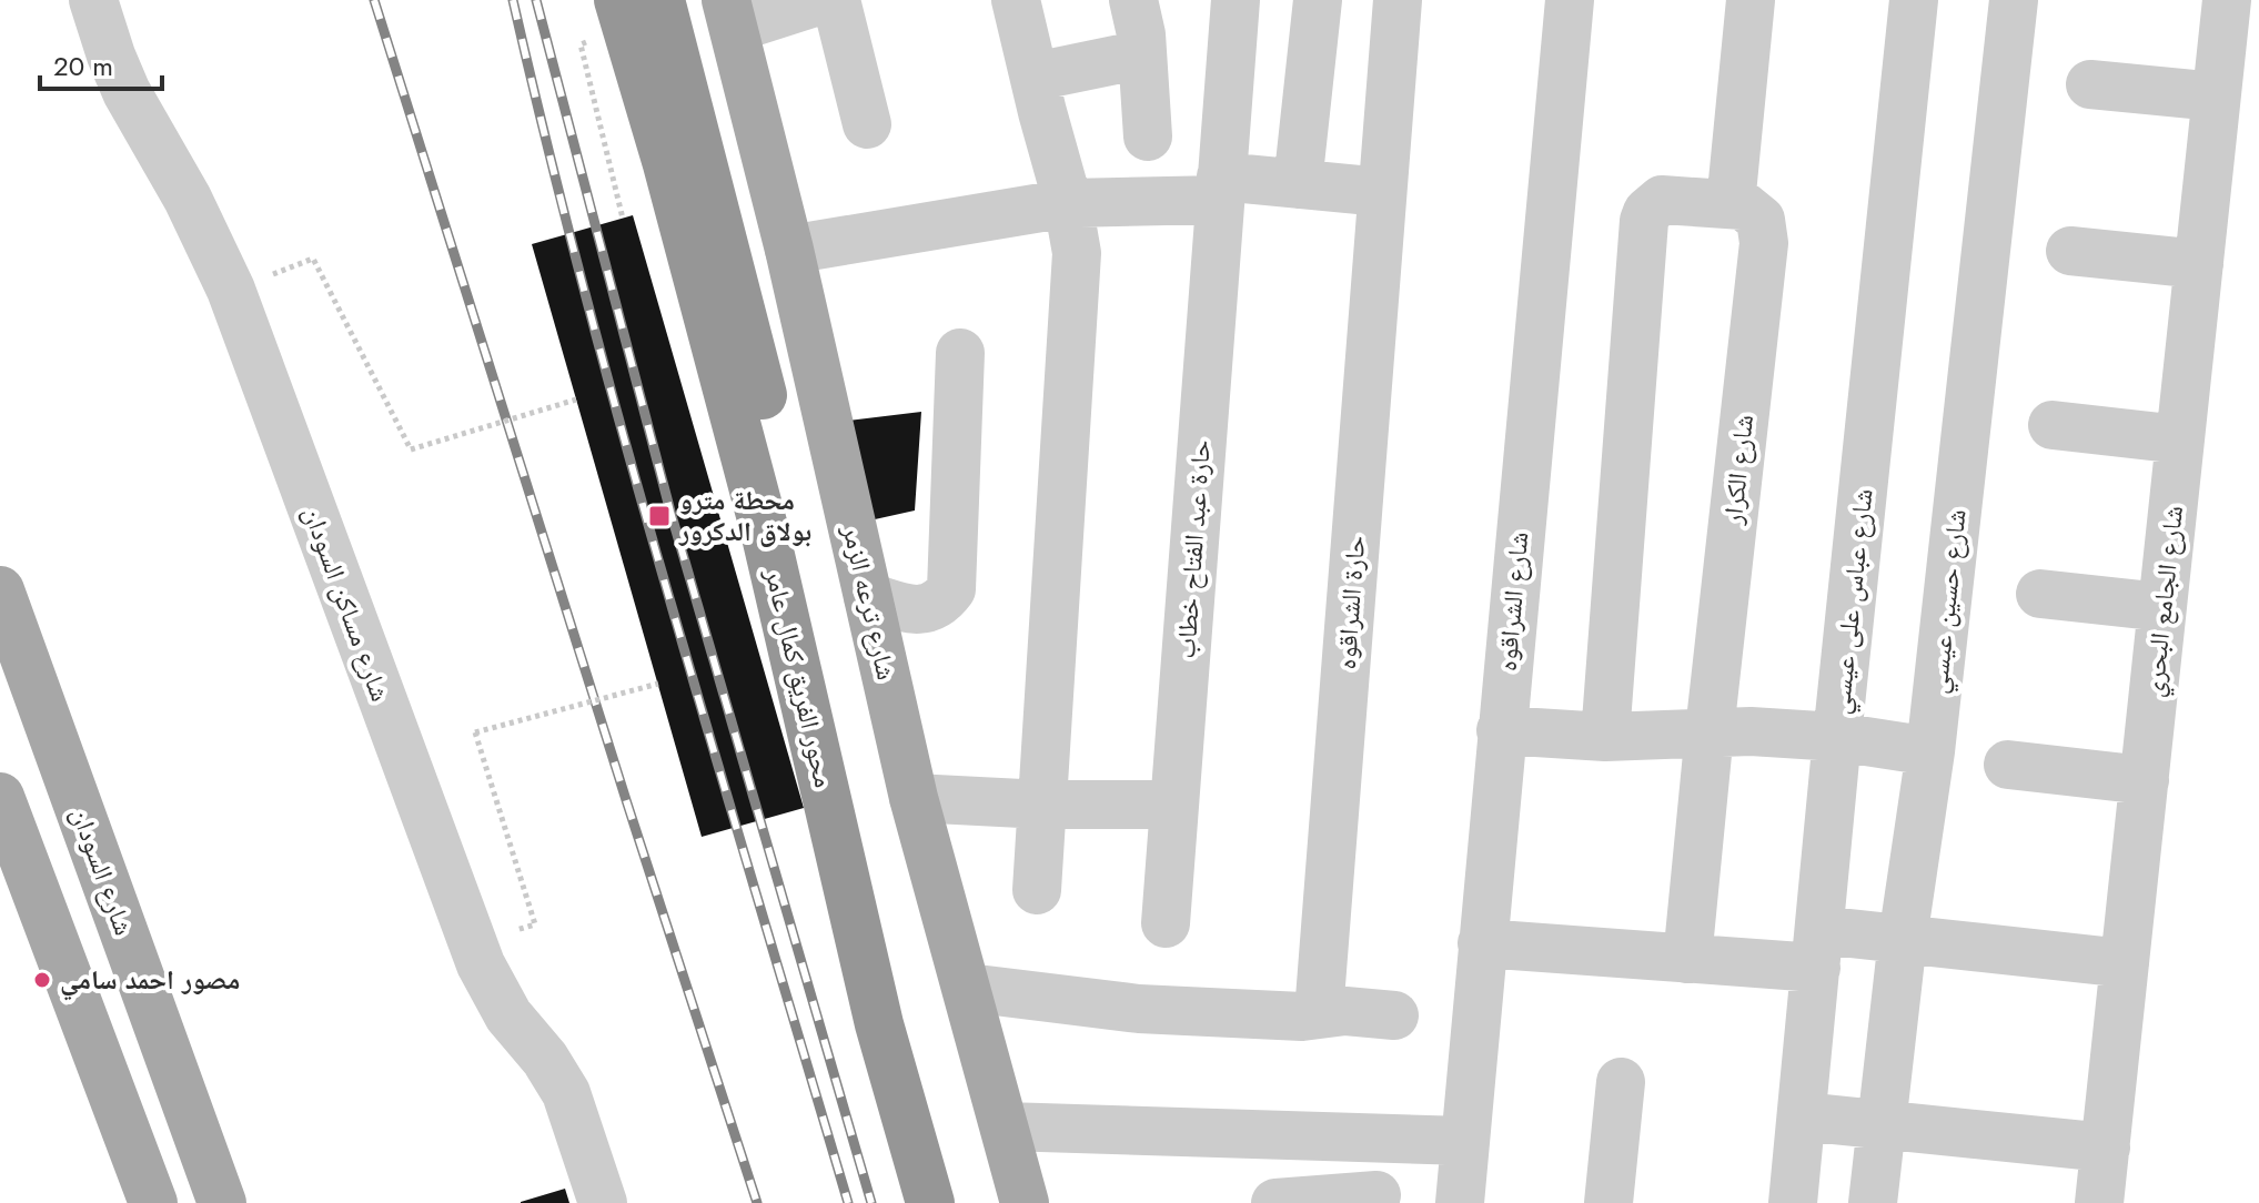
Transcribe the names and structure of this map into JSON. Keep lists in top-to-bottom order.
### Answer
{
  "streets": {
    "highway": ["محور الفريق كمال عامر"],
    "main road": ["شارع ترعه الزمر", "شارع السودان"],
    "street": [
      "شارع الكرار",
      "حارة عبد الفتاح خطاب",
      "شارع الشراقوه",
      "شارع عباس على عيسي",
      "شارع حسين عيسي",
      "شارع الجامع البحري",
      "حارة الشراقوه",
      "شارع مساكن السودان"
    ]
  },
  "places": {
    "transit": ["محطة مترو بولاق الدكرور"],
    "other": ["مصور احمد سامي"]
  },
  "scale_bar": "20 m"
}
